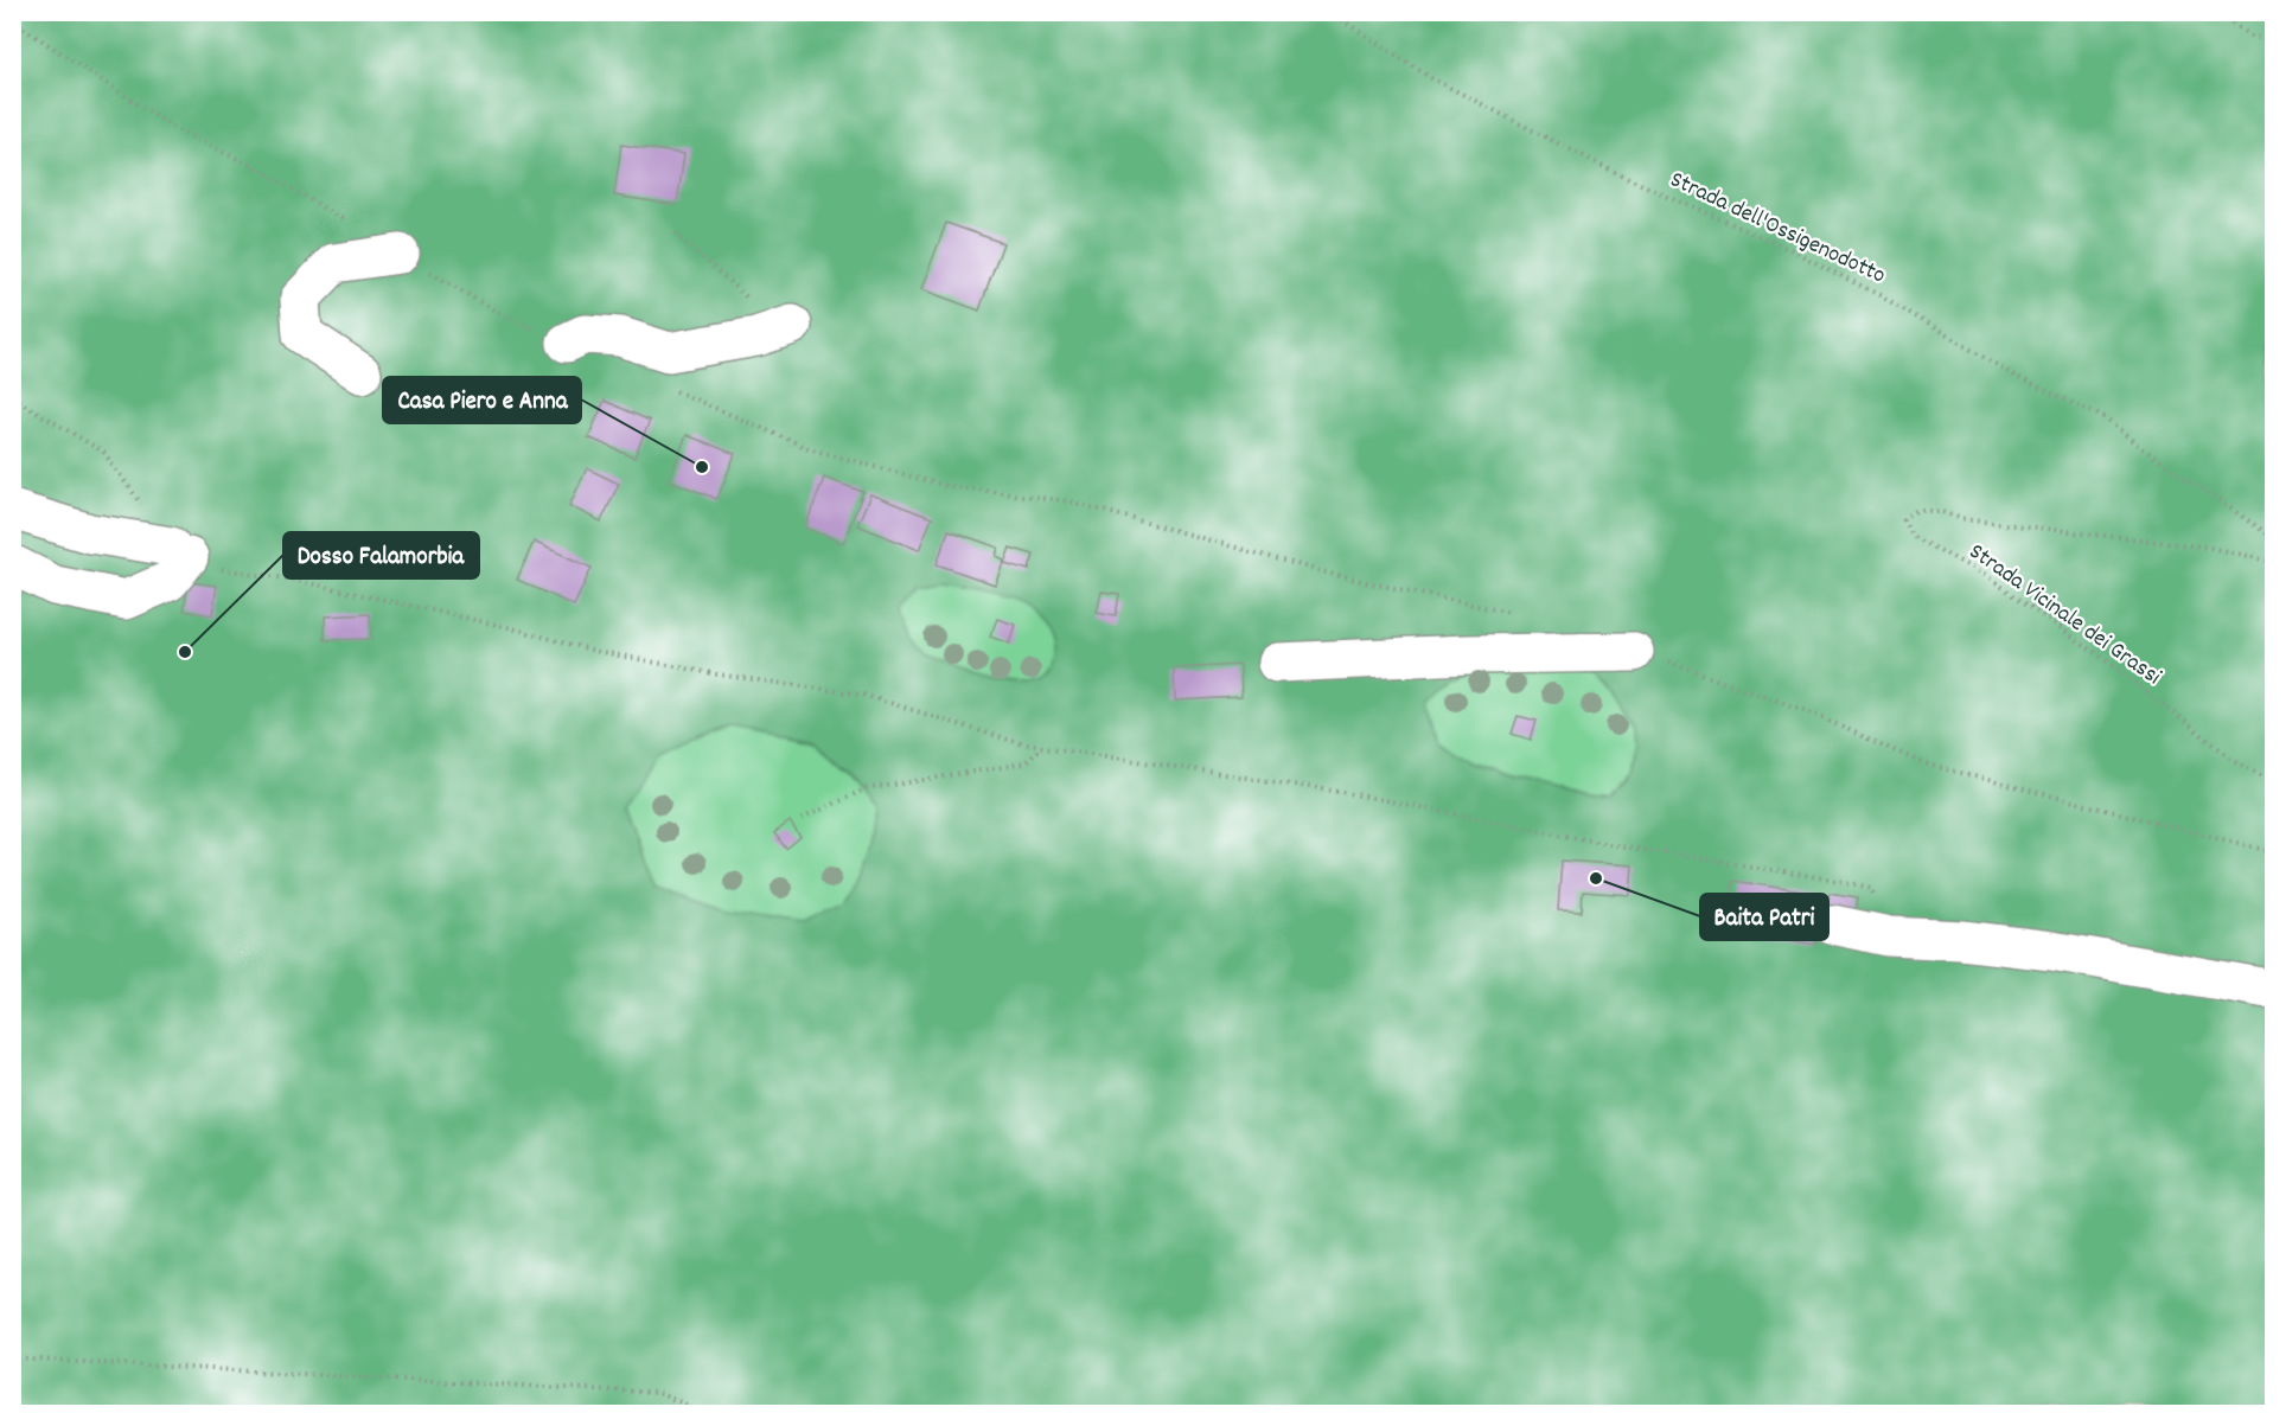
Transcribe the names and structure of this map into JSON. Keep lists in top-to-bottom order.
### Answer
{
  "streets": {
    "path": ["Strada dell'Ossigenodotto", "Strada Vicinale dei Grassi"]
  },
  "places": ["Casa Piero e Anna", "Dosso Falamorbia", "Baita Patri"]
}
